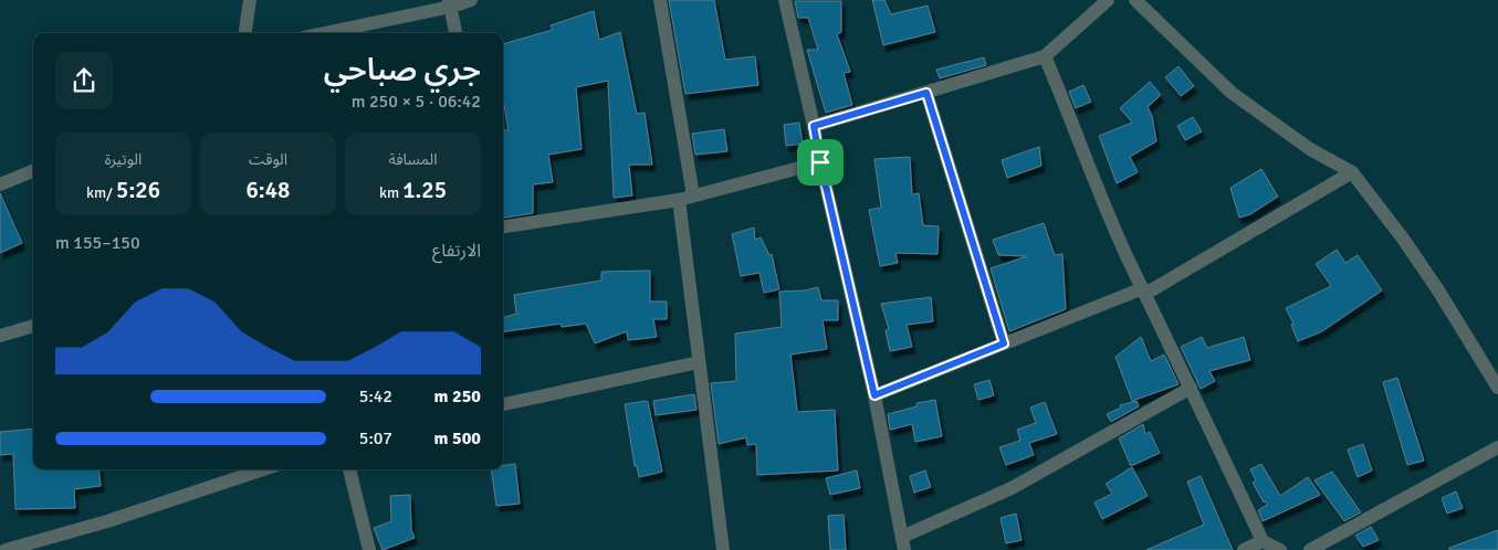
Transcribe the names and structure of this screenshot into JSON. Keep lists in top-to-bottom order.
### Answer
{
  "page": {
    "heading": ["جري صباحي", "06:42 · 5 × 250 m"],
    "stats": [
      ["المسافة", "1.25 km"],
      ["الوقت", "6:48"],
      ["الوتيرة", "5:26 /km"]
    ],
    "chart": ["الارتفاع", "150–155 m"],
    "list": [
      {
        "name": "250 m",
        "note": "5:42"
      },
      {
        "name": "500 m",
        "note": "5:07"
      }
    ]
  }
}
